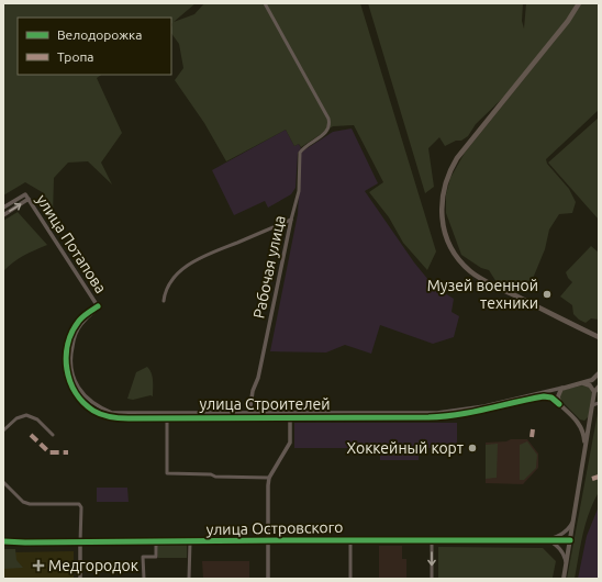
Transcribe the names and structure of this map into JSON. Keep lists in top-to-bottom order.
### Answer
{
  "streets": {
    "street": [
      "улица Потапова",
      "Рабочая улица",
      "улица Строителей",
      "улица Островского"
    ]
  },
  "crossings": [
    ["улица Потапова", "улица Строителей"],
    ["Рабочая улица", "улица Строителей"]
  ],
  "places": {
    "other": ["Музей военной техники", "Хоккейный корт"],
    "health": ["Медгородок"]
  },
  "legend": ["Велодорожка", "Тропа"]
}
